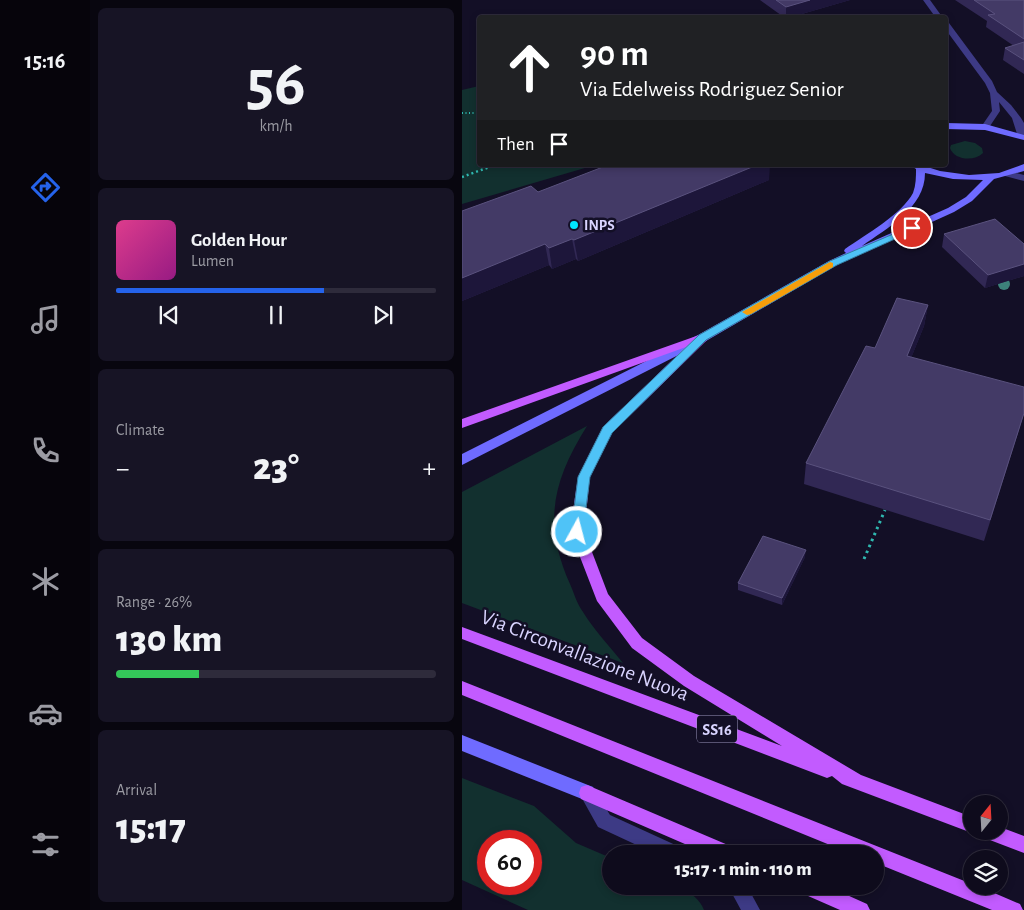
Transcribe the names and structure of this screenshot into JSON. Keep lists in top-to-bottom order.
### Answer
{
  "streets": {
    "main road": ["Via Circonvallazione Nuova", "SS16"]
  },
  "places": ["INPS"],
  "north": "top",
  "page": {
    "tabs": "15:16",
    "tile": [
      ["56", "km/h"],
      "Climate",
      ["Range · 26%", "130 km"],
      ["Arrival", "15:17"]
    ],
    "turn": ["90 m", "Via Edelweiss Rodriguez Senior"],
    "then": "Then",
    "song": ["Golden Hour", "Lumen"],
    "heat": ["−", "23°", "+"],
    "limit": "60",
    "trip": "15:17 · 1 min · 110 m"
  }
}
